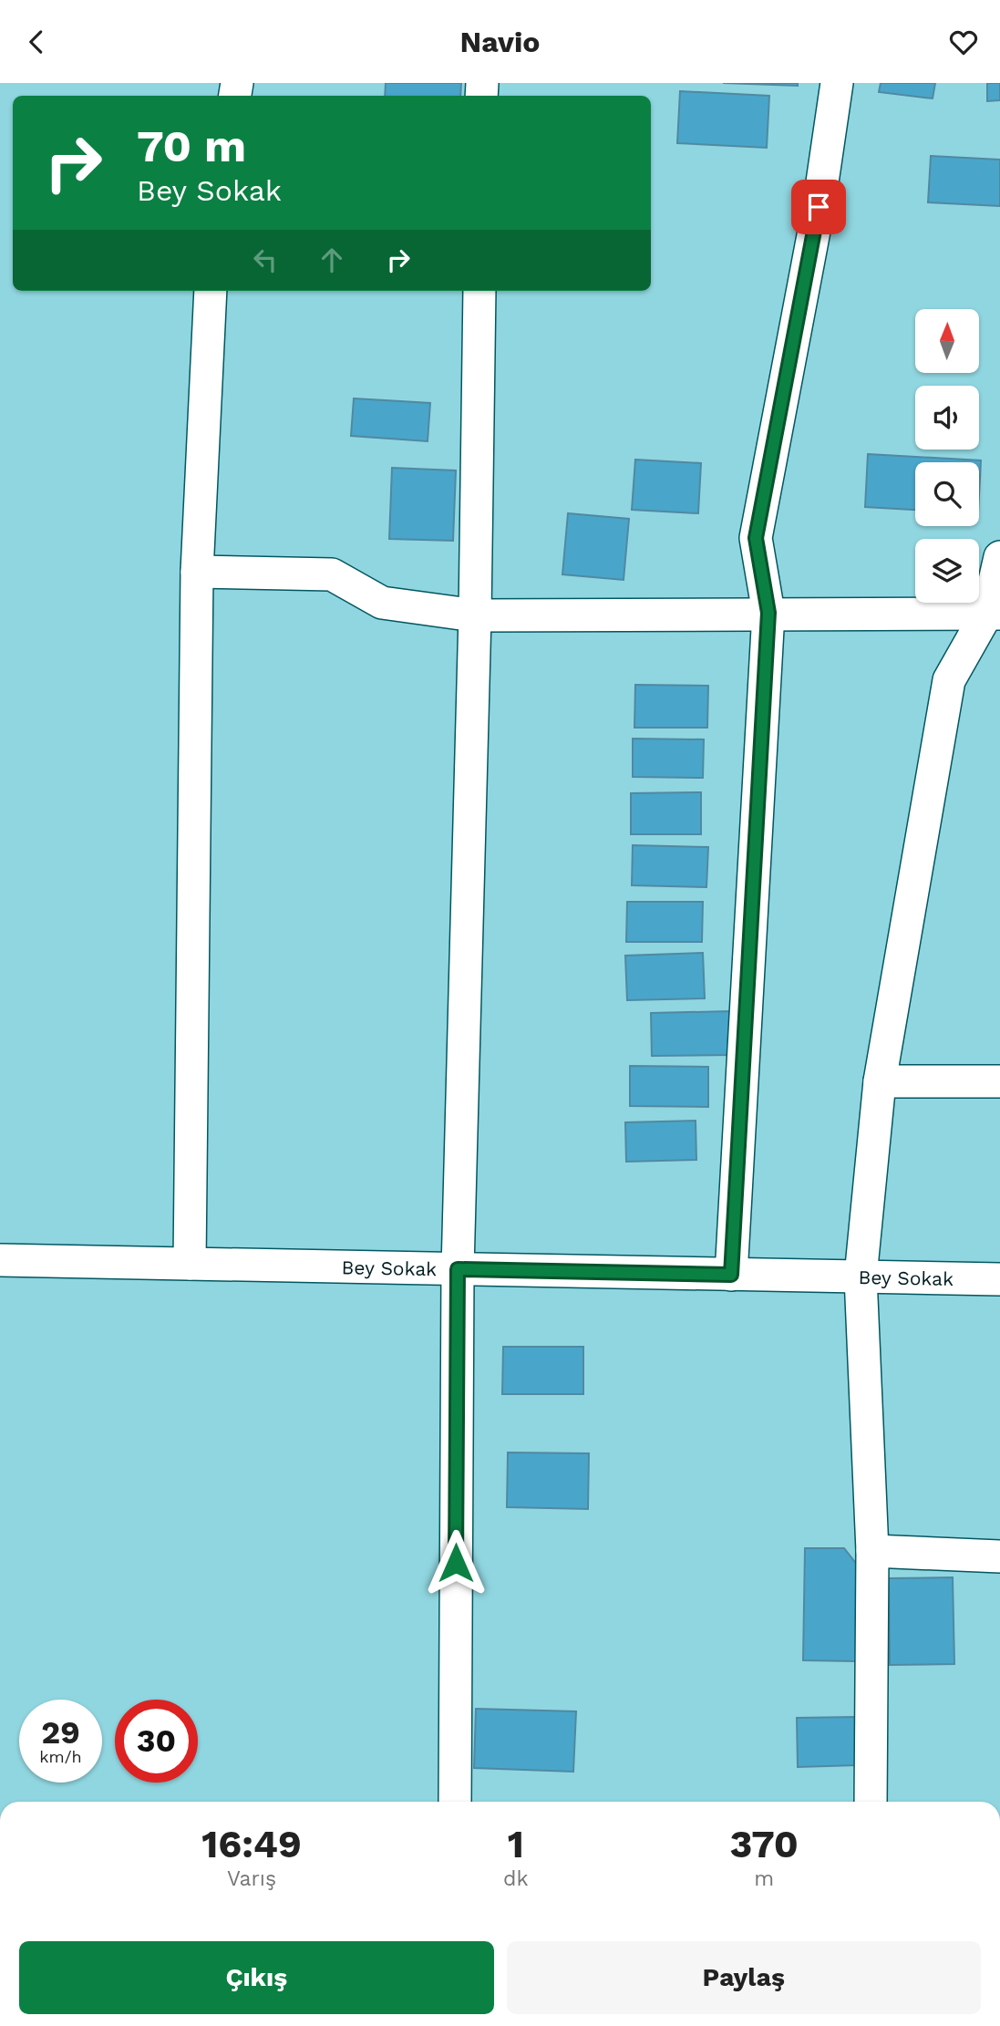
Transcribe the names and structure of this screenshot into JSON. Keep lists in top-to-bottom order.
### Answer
{
  "streets": {
    "street": ["Bey Sokak"]
  },
  "north": "top",
  "page": {
    "header": "Navio",
    "turn": ["70 m", "Bey Sokak"],
    "speed": "29 km/h",
    "limit": "30",
    "eta": [
      "16:49",
      "Varış",
      "1",
      "dk",
      "370",
      "m"
    ],
    "buttons": ["Çıkış", "Paylaş"]
  }
}
